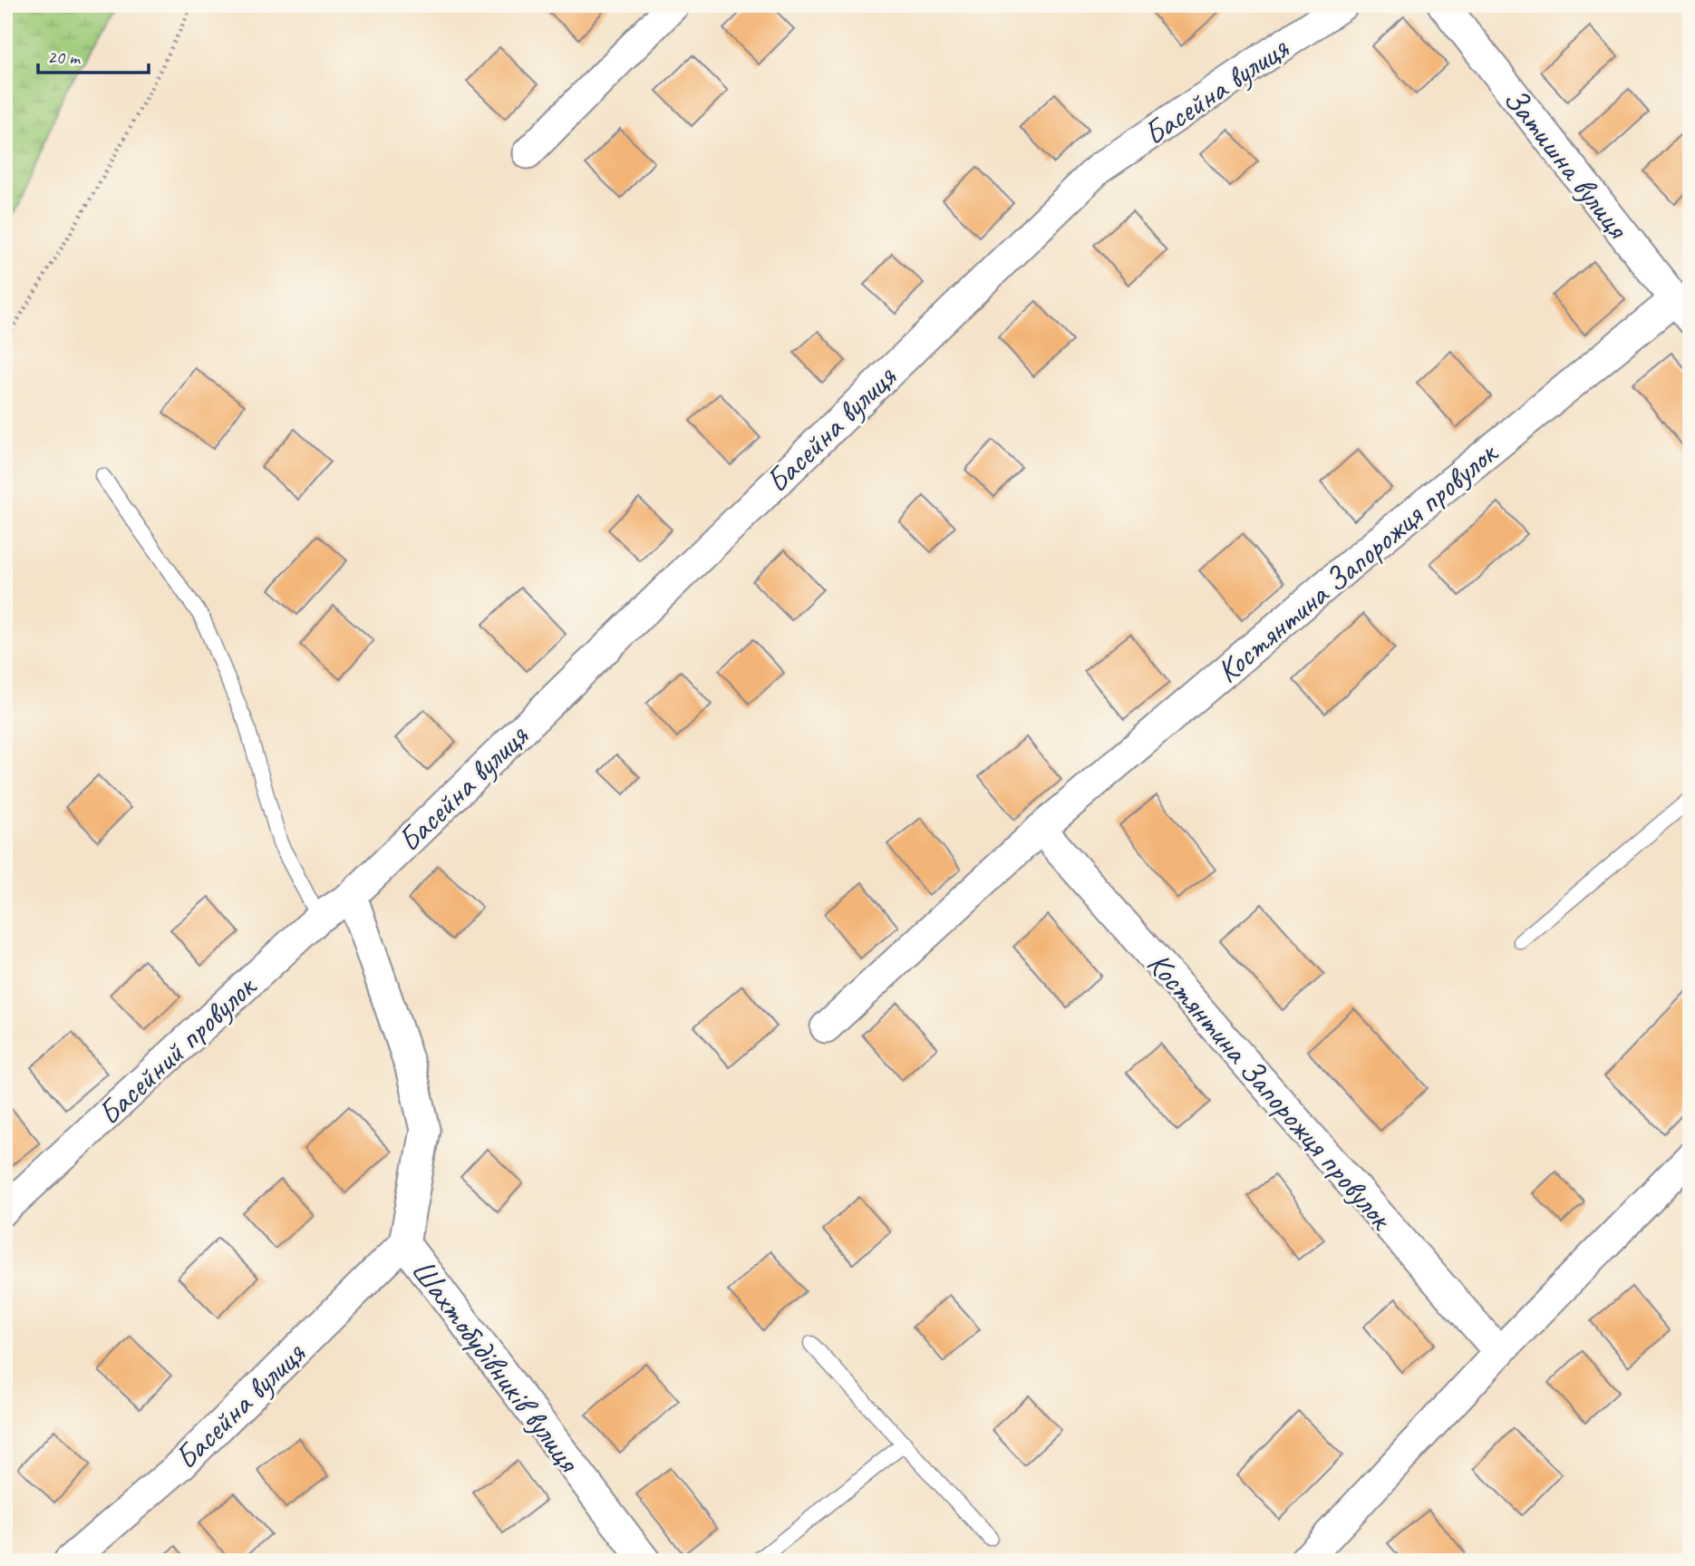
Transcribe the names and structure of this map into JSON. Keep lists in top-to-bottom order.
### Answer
{
  "streets": {
    "street": [
      "Басейна вулиця",
      "Затишна вулиця",
      "Костянтина Запорожця провулок",
      "Басейний провулок",
      "Шахтобудівників вулиця"
    ]
  },
  "crossings": [
    ["Басейна вулиця", "Басейний провулок"],
    ["Басейна вулиця", "Шахтобудівників вулиця"],
    ["Затишна вулиця", "Костянтина Запорожця провулок"],
    ["Басейний провулок", "Шахтобудівників вулиця"]
  ],
  "scale_bar": "20 m"
}
